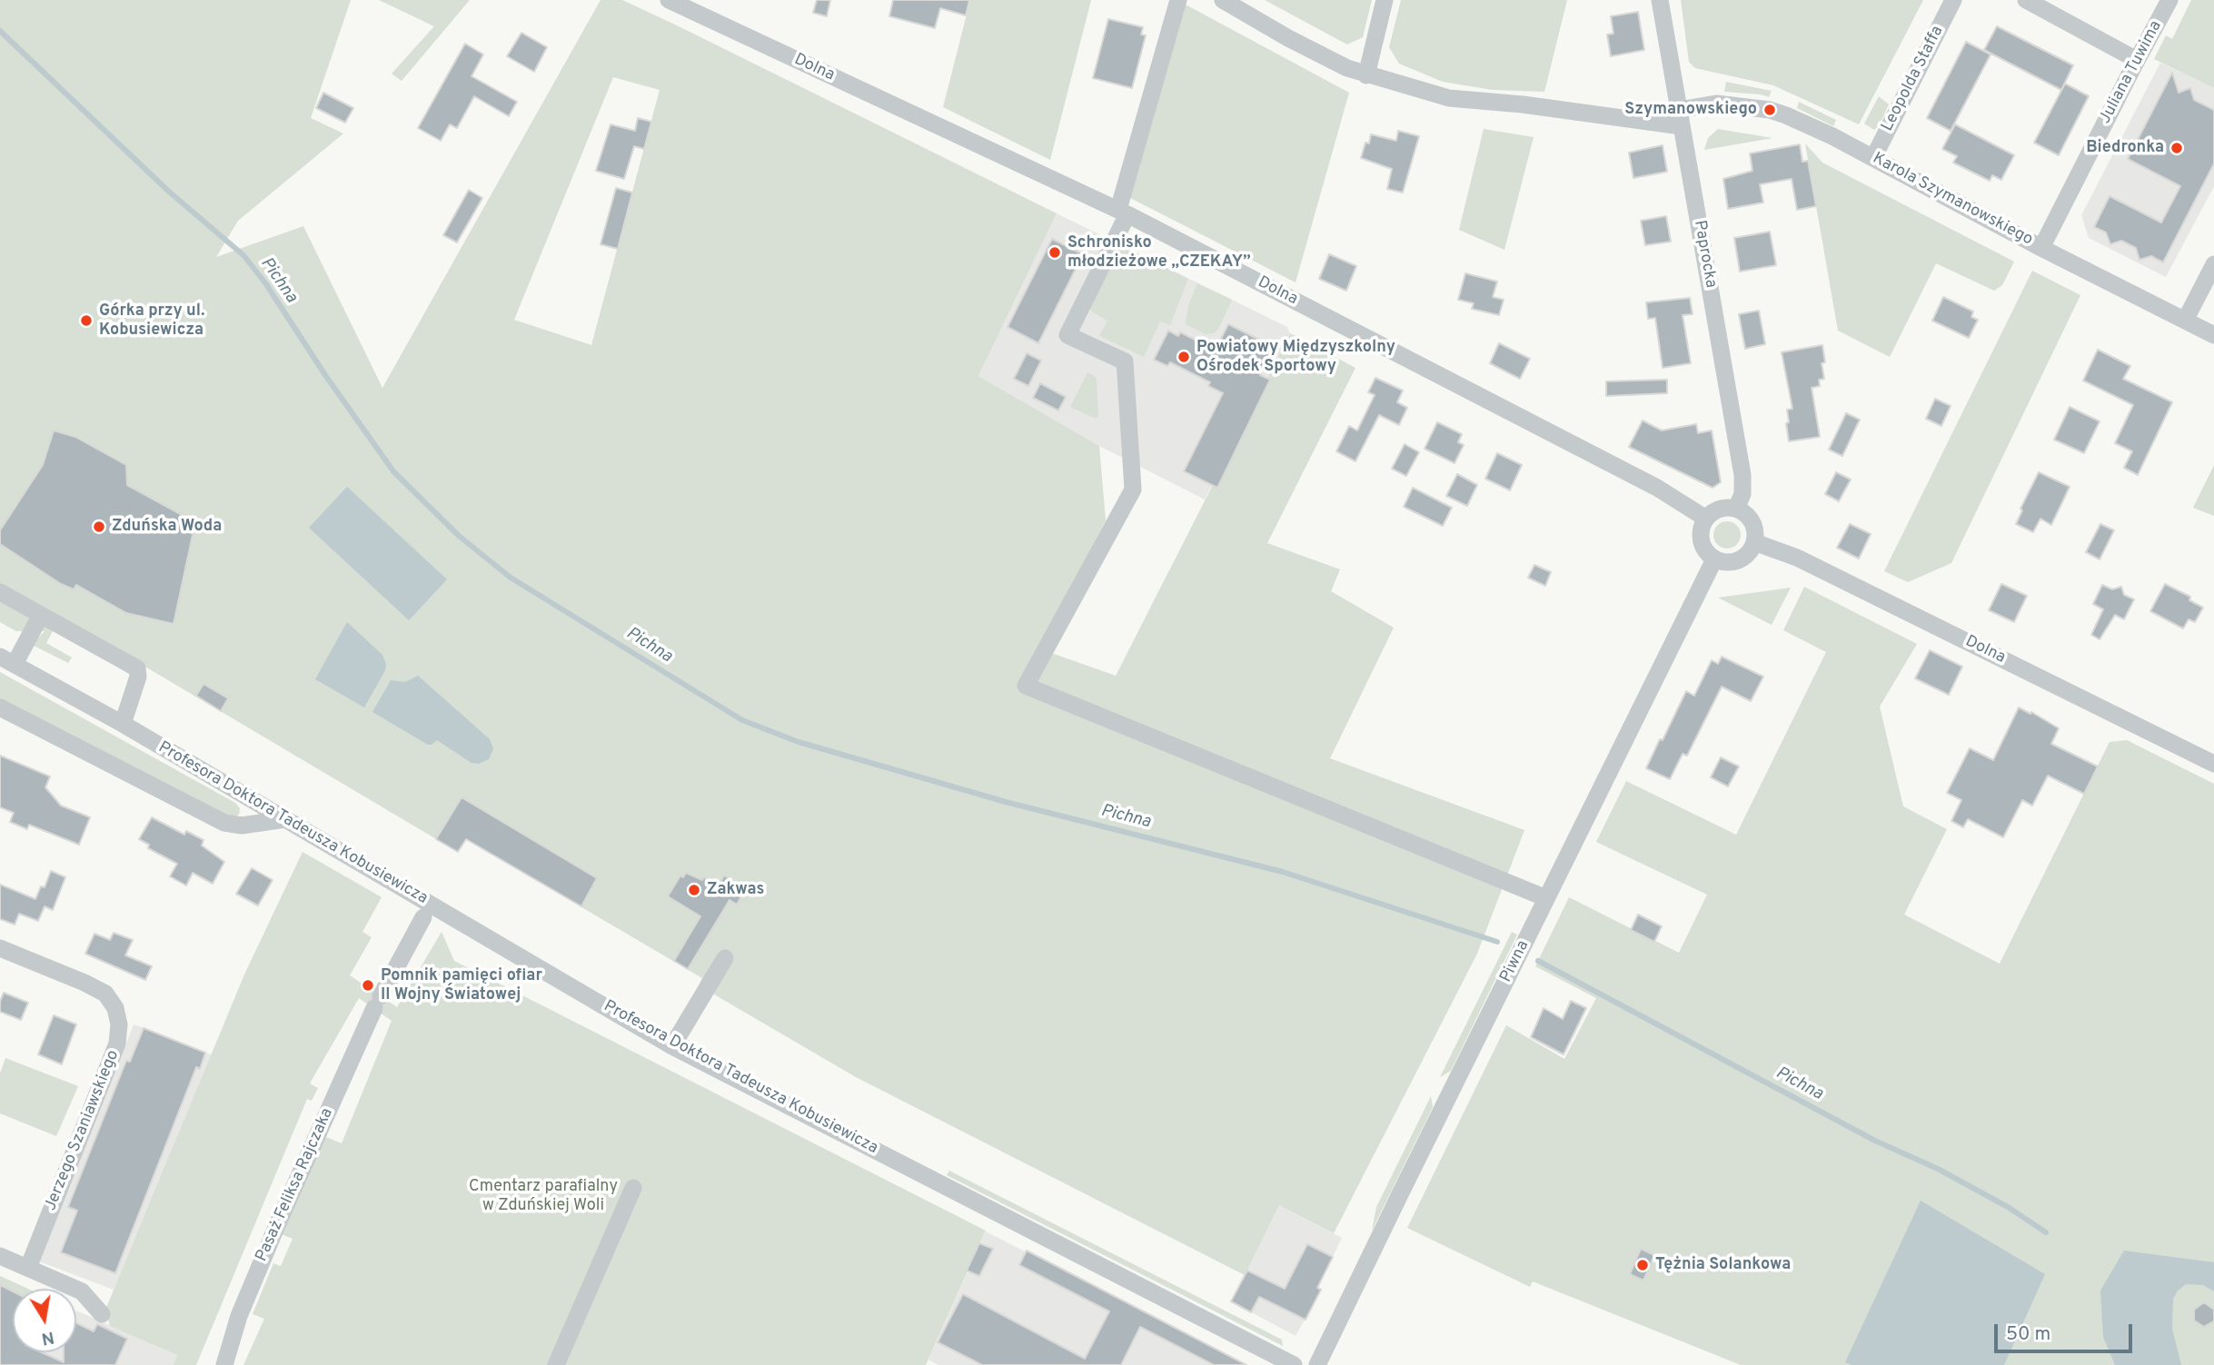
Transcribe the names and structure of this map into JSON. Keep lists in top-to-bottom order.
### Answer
{
  "streets": {
    "street": [
      "Dolna",
      "Juliana Tuwima",
      "Leopolda Staffa",
      "Karola Szymanowskiego",
      "Paprocka",
      "Profesora Doktora Tadeusza Kobusiewicza",
      "Piwna",
      "Jerzego Szaniawskiego",
      "Pasaż Feliksa Rajczaka"
    ]
  },
  "crossings": [
    ["Dolna", "Paprocka"],
    ["Dolna", "Piwna"],
    ["Juliana Tuwima", "Karola Szymanowskiego"],
    ["Leopolda Staffa", "Karola Szymanowskiego"],
    ["Karola Szymanowskiego", "Paprocka"],
    ["Paprocka", "Piwna"]
  ],
  "water": ["Pichna"],
  "parks": ["Cmentarz parafialny w Zduńskiej Woli"],
  "places": [
    "Szymanowskiego",
    "Biedronka",
    "Schronisko młodzieżowe „CZEKAY”",
    "Górka przy ul. Kobusiewicza",
    "Powiatowy Międzyszkolny Ośrodek Sportowy",
    "Zduńska Woda",
    "Zakwas",
    "Pomnik pamięci ofiar II Wojny Światowej",
    "Tężnia Solankowa"
  ],
  "scale_bar": "50 m",
  "north": "bottom"
}
